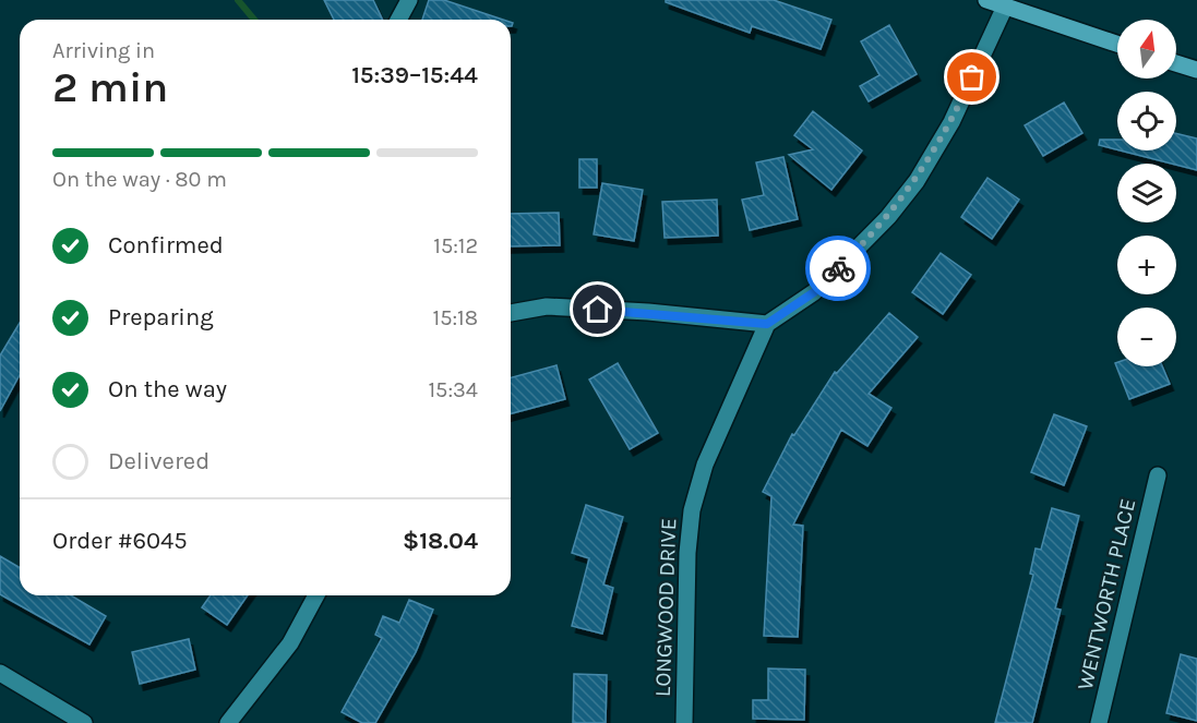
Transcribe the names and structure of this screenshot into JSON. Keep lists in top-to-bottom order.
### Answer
{
  "streets": {
    "street": ["WENTWORTH PLACE", "LONGWOOD DRIVE"]
  },
  "north": "top",
  "page": {
    "map_buttons": ["+", "−"],
    "heading": ["2 min", "Arriving in", "15:39–15:44"],
    "panel": ["Order #6045", "$18.04"],
    "bar": "On the way · 80 m",
    "list": [
      ["Confirmed", "15:12"],
      ["Preparing", "15:18"],
      ["On the way", "15:34"],
      "Delivered"
    ]
  }
}
